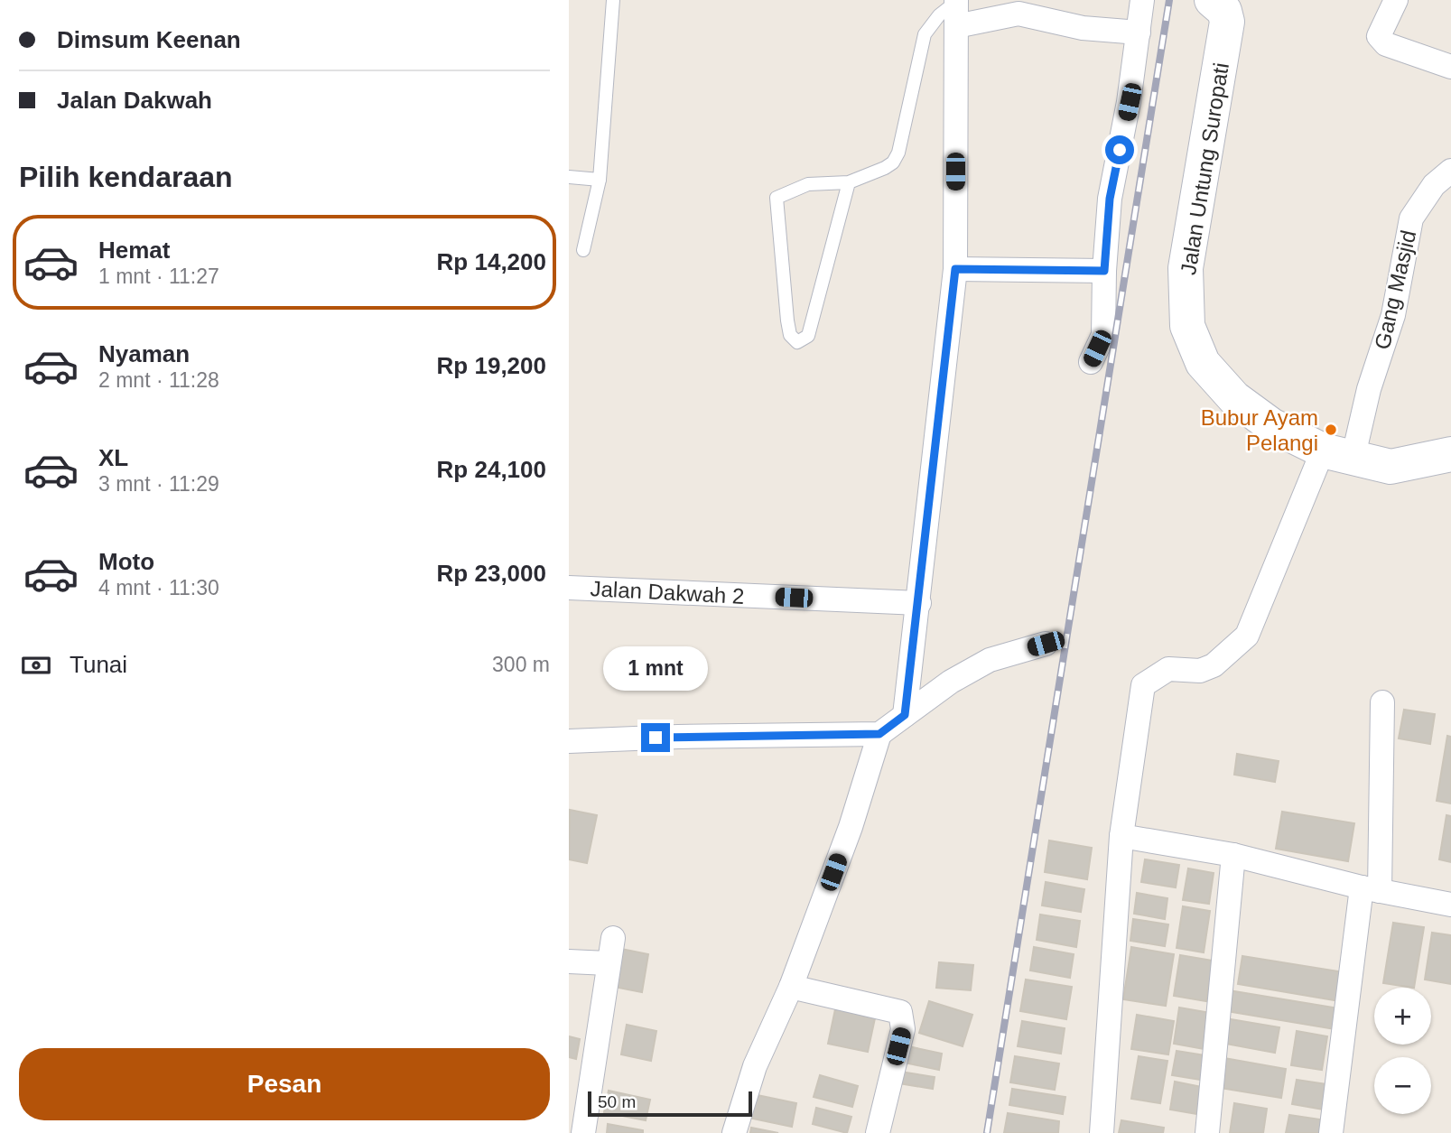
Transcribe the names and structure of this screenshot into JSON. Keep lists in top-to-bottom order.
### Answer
{
  "streets": {
    "main road": ["Jalan Untung Suropati"],
    "street": ["Gang Masjid", "Jalan Dakwah 2"]
  },
  "crossings": [
    ["Jalan Untung Suropati", "Gang Masjid"]
  ],
  "places": ["Bubur Ayam Pelangi"],
  "scale_bar": "50 m",
  "page": {
    "banner": ["Dimsum Keenan", "Jalan Dakwah"],
    "heading": "Pilih kendaraan",
    "list": [
      {
        "name": "Hemat",
        "note": "1 mnt · 11:27",
        "value": "Rp 14,200"
      },
      {
        "name": "Nyaman",
        "note": "2 mnt · 11:28",
        "value": "Rp 19,200"
      },
      {
        "name": "XL",
        "note": "3 mnt · 11:29",
        "value": "Rp 24,100"
      },
      {
        "name": "Moto",
        "note": "4 mnt · 11:30",
        "value": "Rp 23,000"
      }
    ],
    "pay": ["Tunai", "300 m"],
    "bubble": "1 mnt",
    "map_buttons": ["+", "−"],
    "buttons": "Pesan",
    "scale": "50 m"
  }
}
